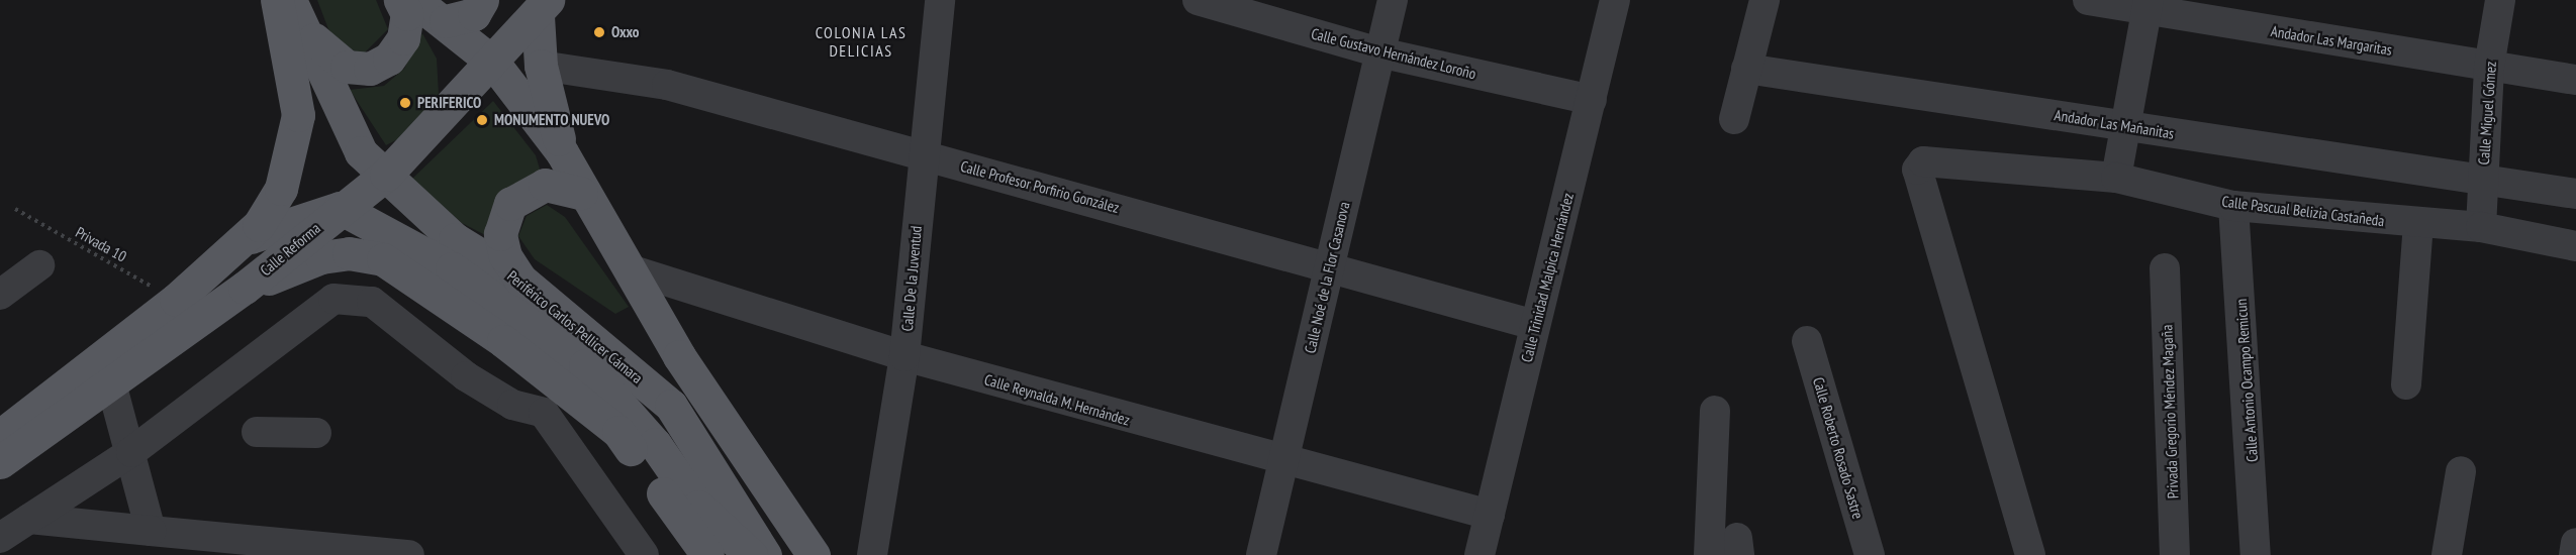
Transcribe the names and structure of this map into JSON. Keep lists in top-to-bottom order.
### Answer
{
  "streets": {
    "main road": ["Calle Reforma", "Periférico Carlos Pellicer Cámara"],
    "street": [
      "Andador Las Margaritas",
      "Calle Gustavo Hernández Loroño",
      "Calle Miguel Gómez",
      "Andador Las Mañanitas",
      "Calle Profesor Porfirio González",
      "Calle Pascual Belizia Castañeda",
      "Calle Noé de la Flor Casanova",
      "Calle Trinidad Malpica Hernández",
      "Calle De la Juventud",
      "Calle Antonio Ocampo Remicun",
      "Calle Reynalda M. Hernández",
      "Privada Gregorio Méndez Magaña",
      "Calle Roberto Rosado Sastre"
    ],
    "path": ["Privada 10"]
  },
  "crossings": [
    ["Andador Las Margaritas", "Calle Miguel Gómez"],
    ["Calle Gustavo Hernández Loroño", "Calle Noé de la Flor Casanova"],
    ["Calle Gustavo Hernández Loroño", "Calle Trinidad Malpica Hernández"],
    ["Calle Miguel Gómez", "Andador Las Mañanitas"],
    ["Calle Miguel Gómez", "Calle Pascual Belizia Castañeda"],
    ["Calle Profesor Porfirio González", "Calle Noé de la Flor Casanova"],
    ["Calle Profesor Porfirio González", "Calle Trinidad Malpica Hernández"],
    ["Calle Profesor Porfirio González", "Calle De la Juventud"],
    ["Calle Pascual Belizia Castañeda", "Calle Antonio Ocampo Remicun"],
    ["Calle Reforma", "Periférico Carlos Pellicer Cámara"],
    ["Calle Noé de la Flor Casanova", "Calle Reynalda M. Hernández"],
    ["Calle Trinidad Malpica Hernández", "Calle Reynalda M. Hernández"],
    ["Calle De la Juventud", "Calle Reynalda M. Hernández"]
  ],
  "districts": ["COLONIA LAS DELICIAS"],
  "places": ["Oxxo", "PERIFERICO", "MONUMENTO NUEVO"]
}
